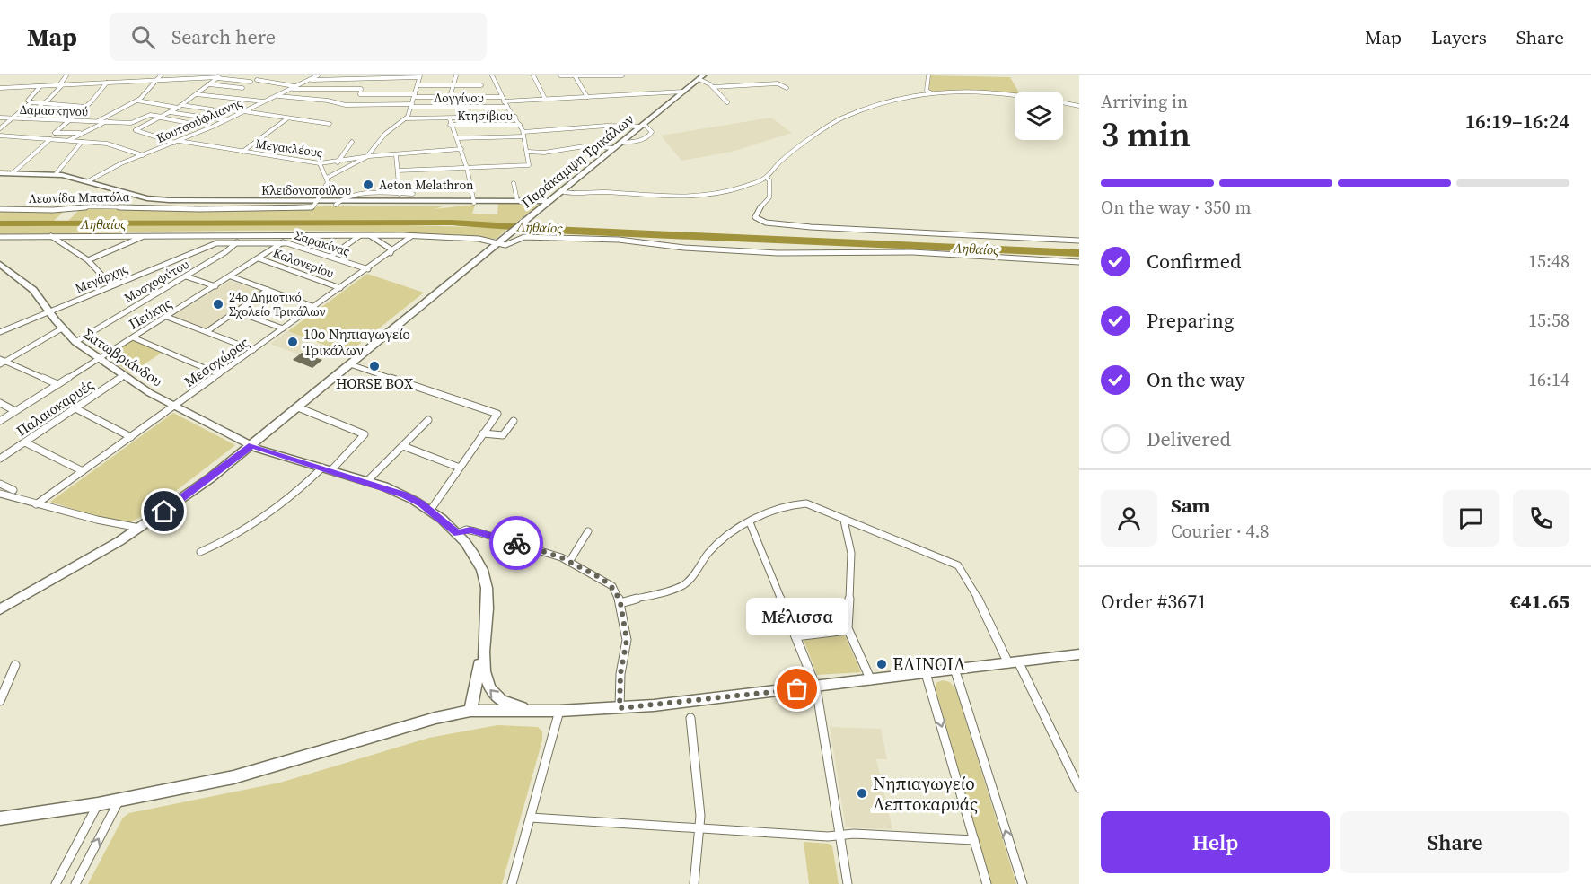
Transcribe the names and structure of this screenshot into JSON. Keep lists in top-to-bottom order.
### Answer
{
  "streets": {
    "street": [
      "Λογγίνου",
      "Δαμασκηνού",
      "Κτησίβιου",
      "Κουτσούφλιανης",
      "Μεγακλέους",
      "Παράκαμψη Τρικάλων",
      "Κλειδονοπούλου",
      "Λεωνίδα Μπατόλα",
      "Σαρακίνας",
      "Καλονερίου",
      "Μεγάρχης",
      "Μοσχοφύτου",
      "Πεύκης",
      "Σατωβριάνδου",
      "Μεσοχώρας",
      "Παλαιοκαρυές"
    ]
  },
  "crossings": [
    ["Λογγίνου", "Κουτσούφλιανης"],
    ["Κουτσούφλιανης", "Μεγακλέους"],
    ["Κουτσούφλιανης", "Κλειδονοπούλου"],
    ["Παράκαμψη Τρικάλων", "Κλειδονοπούλου"],
    ["Παράκαμψη Τρικάλων", "Σατωβριάνδου"],
    ["Κλειδονοπούλου", "Λεωνίδα Μπατόλα"],
    ["Σαρακίνας", "Μεγάρχης"],
    ["Σαρακίνας", "Μοσχοφύτου"],
    ["Σαρακίνας", "Πεύκης"],
    ["Σαρακίνας", "Μεσοχώρας"],
    ["Καλονερίου", "Πεύκης"],
    ["Καλονερίου", "Μεσοχώρας"],
    ["Μεγάρχης", "Μοσχοφύτου"],
    ["Μεγάρχης", "Σατωβριάνδου"],
    ["Μοσχοφύτου", "Σατωβριάνδου"],
    ["Πεύκης", "Σατωβριάνδου"],
    ["Σατωβριάνδου", "Μεσοχώρας"],
    ["Σατωβριάνδου", "Παλαιοκαρυές"]
  ],
  "water": ["Ληθαίος"],
  "places": [
    "Aeton Melathron",
    "24ο Δημοτικό Σχολείο Τρικάλων",
    "10ο Νηπιαγωγείο Τρικάλων",
    "HORSE BOX",
    "ΕΛΙΝΟΙΛ",
    "Μέλισσα",
    "Νηπιαγωγείο Λεπτοκαρυάς"
  ],
  "page": {
    "header": "Map",
    "search": "Search here",
    "nav": ["Map", "Layers", "Share"],
    "heading": ["3 min", "Arriving in", "16:19–16:24"],
    "panel": [
      "Sam",
      "Courier · 4.8",
      "Order #3671",
      "€41.65"
    ],
    "bar": "On the way · 350 m",
    "list": [
      ["Confirmed", "15:48"],
      ["Preparing", "15:58"],
      ["On the way", "16:14"],
      "Delivered"
    ],
    "bubble": "Μέλισσα",
    "buttons": ["Help", "Share"]
  }
}
